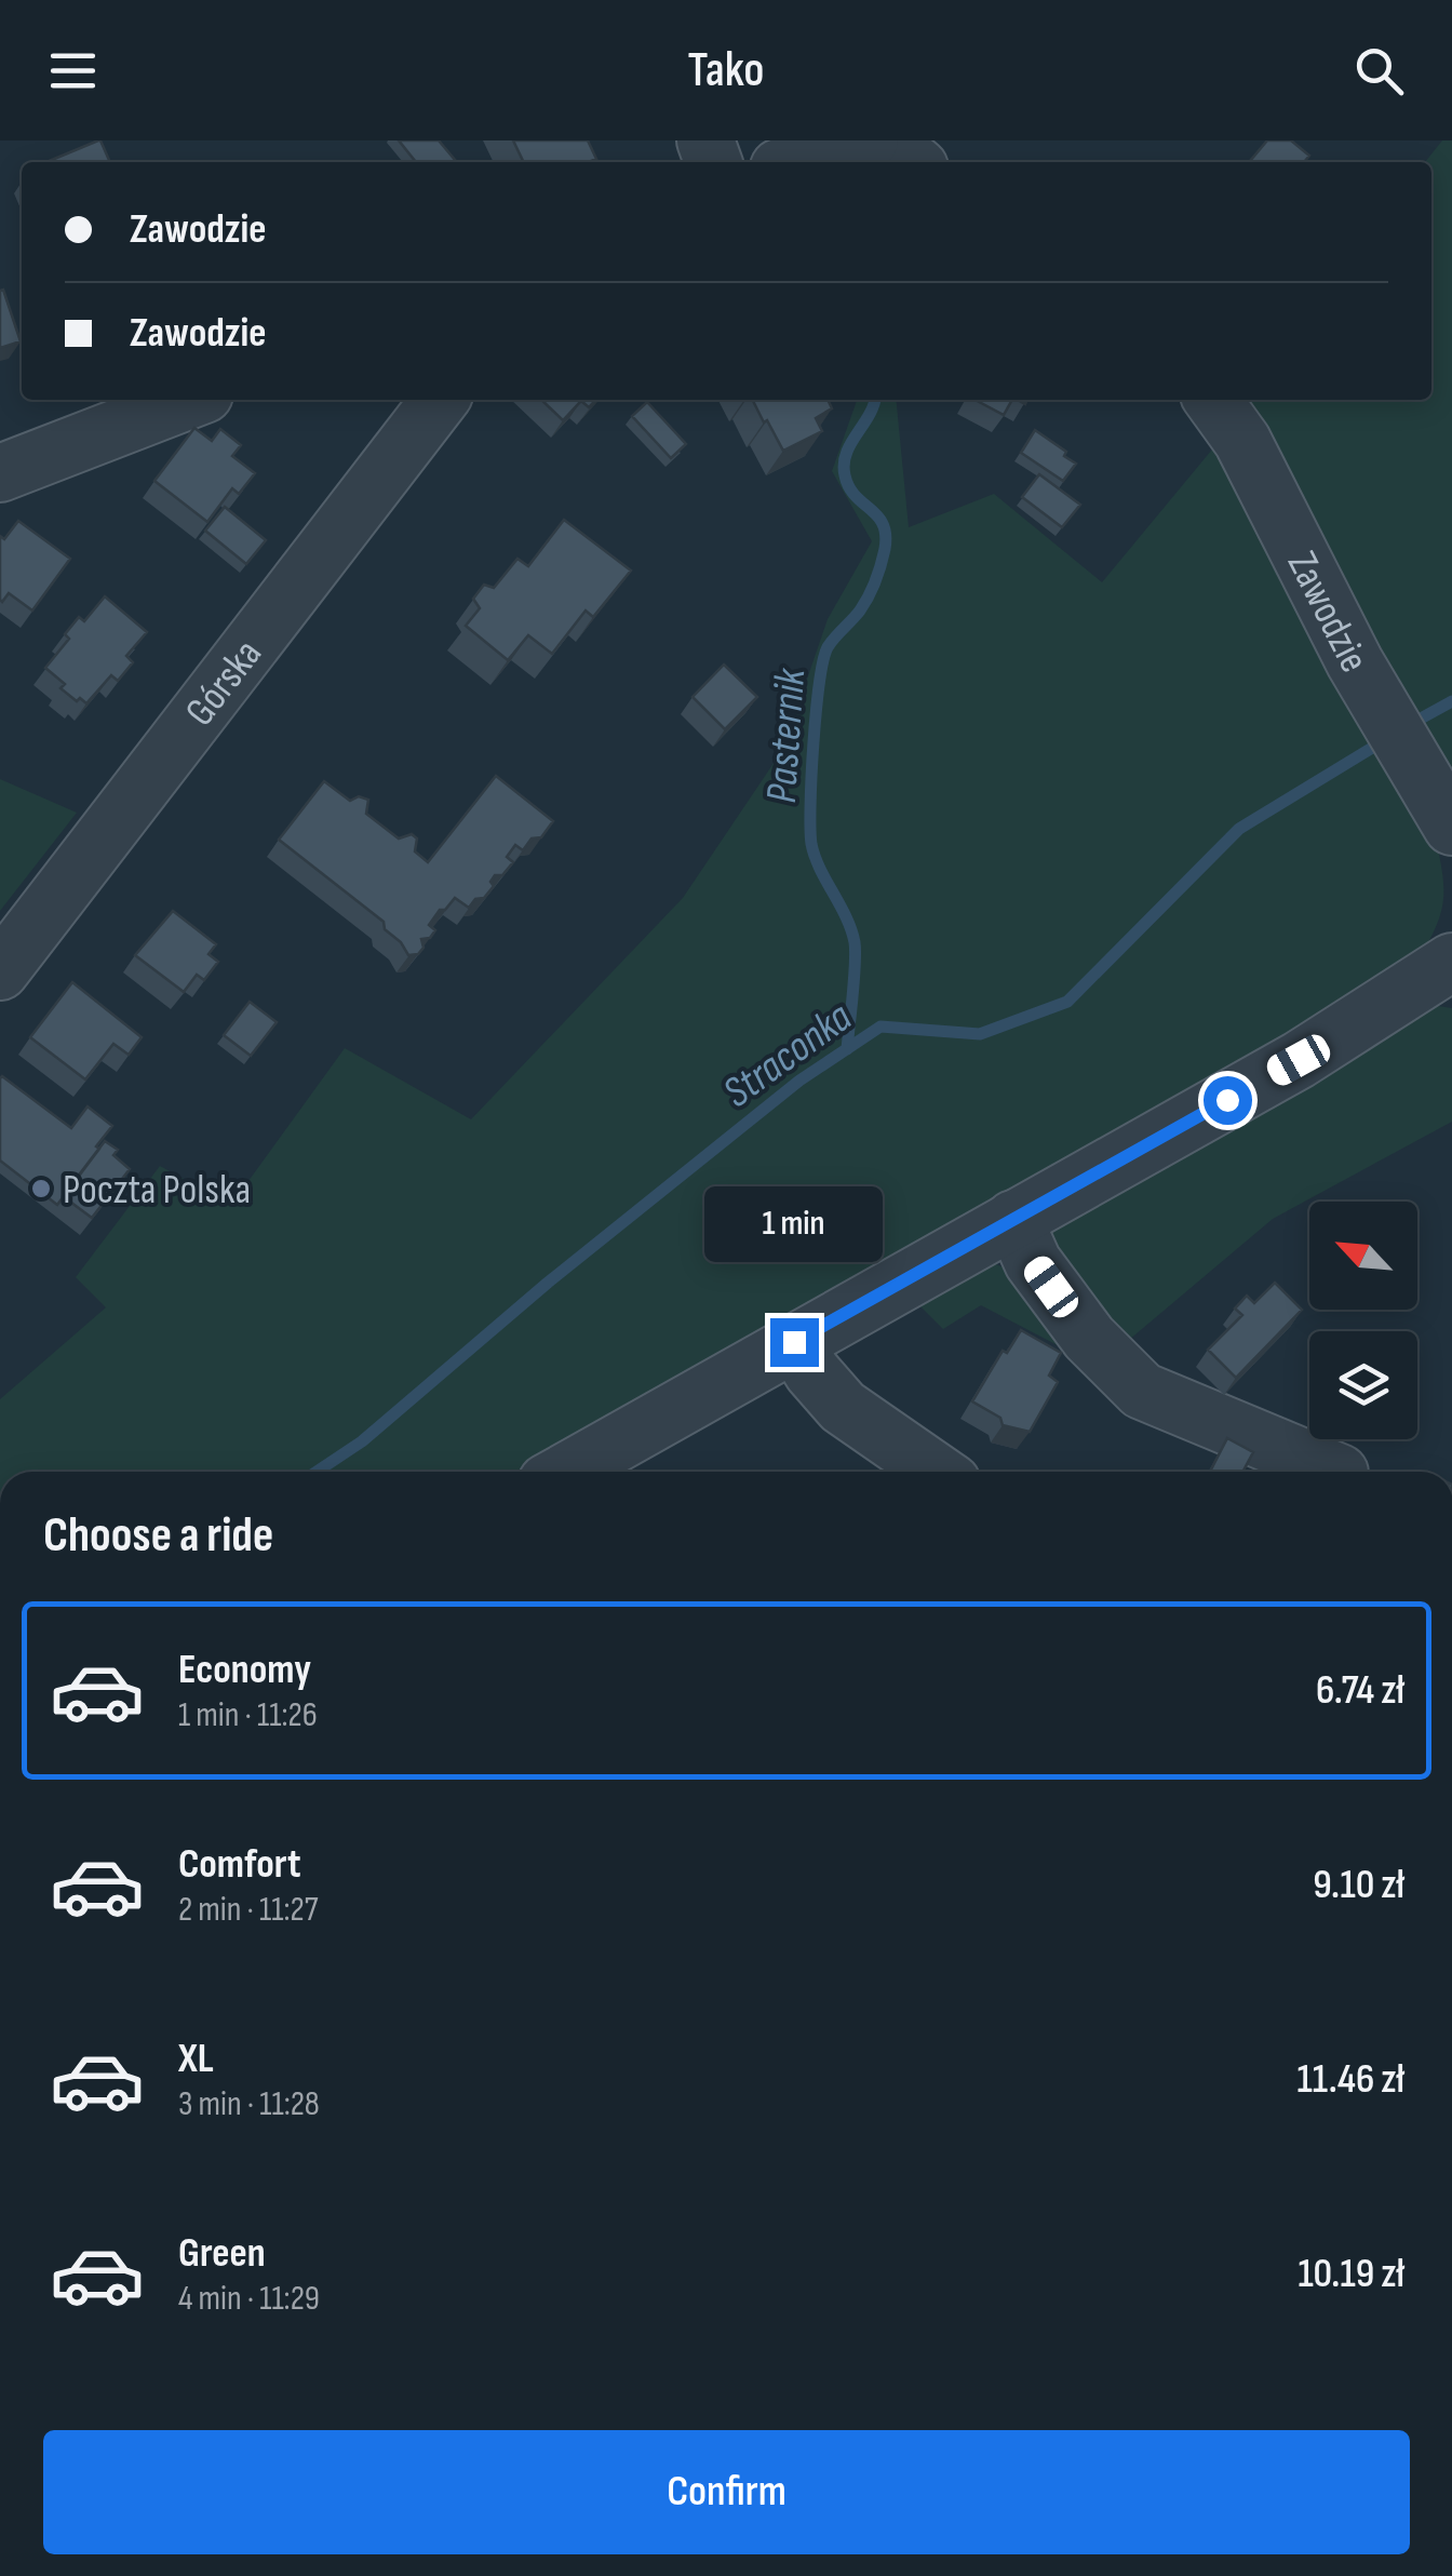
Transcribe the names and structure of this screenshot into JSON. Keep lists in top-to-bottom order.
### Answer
{
  "streets": {
    "street": ["Zawodzie", "Górska"]
  },
  "water": ["Pasternik", "Straconka"],
  "places": ["Poczta Polska"],
  "north": "top left",
  "page": {
    "header": "Tako",
    "banner": ["Zawodzie", "Zawodzie"],
    "bubble": "1 min",
    "heading": "Choose a ride",
    "list": [
      {
        "name": "Economy",
        "note": "1 min · 11:26",
        "value": "6.74 zł"
      },
      {
        "name": "Comfort",
        "note": "2 min · 11:27",
        "value": "9.10 zł"
      },
      {
        "name": "XL",
        "note": "3 min · 11:28",
        "value": "11.46 zł"
      },
      {
        "name": "Green",
        "note": "4 min · 11:29",
        "value": "10.19 zł"
      }
    ],
    "buttons": "Confirm"
  }
}
